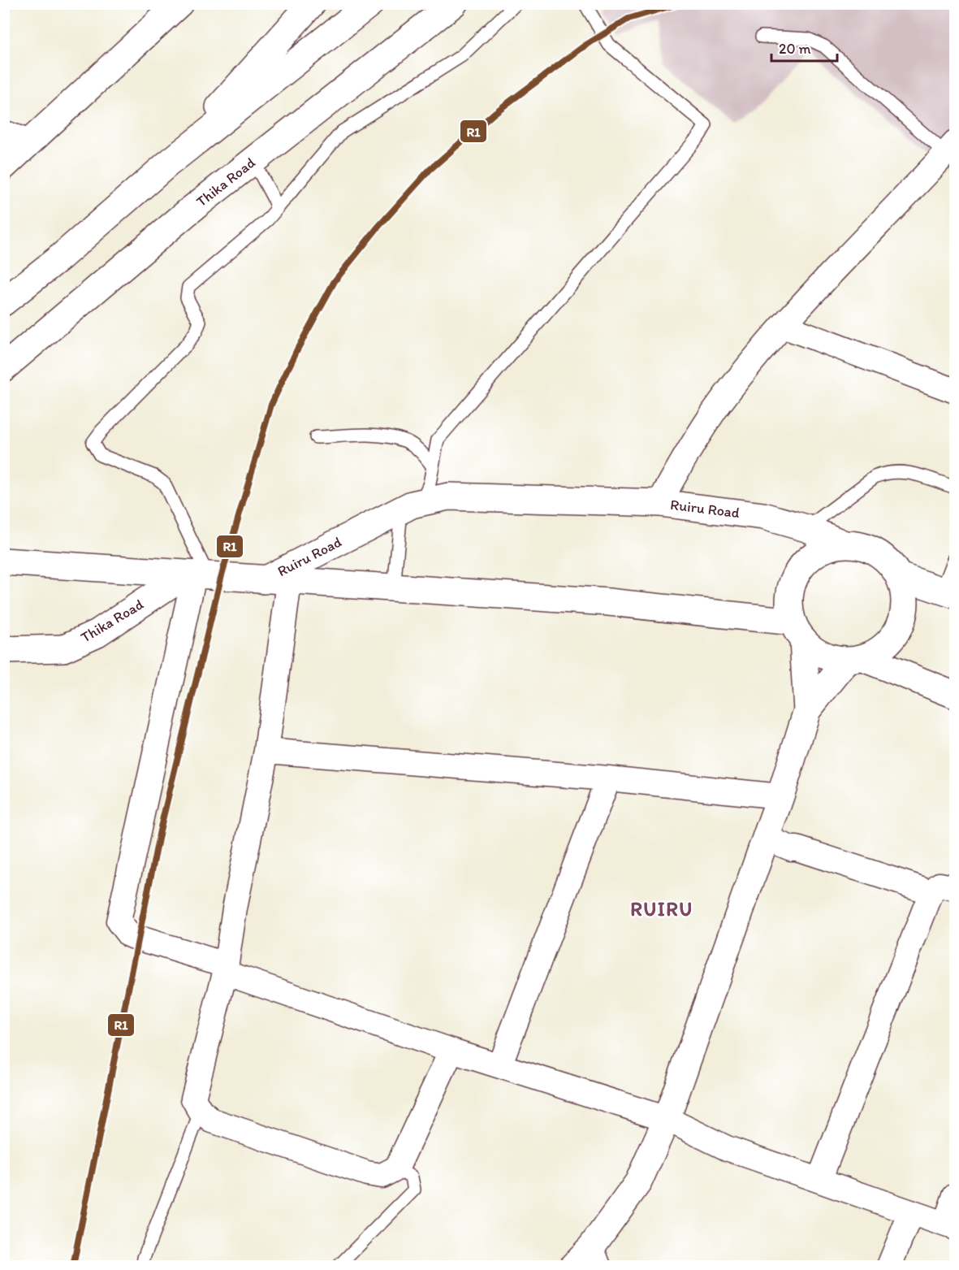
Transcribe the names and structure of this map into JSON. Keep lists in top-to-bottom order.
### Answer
{
  "streets": {
    "main road": ["Thika Road", "Ruiru Road"]
  },
  "districts": ["RUIRU"],
  "lines": ["transit line R1"],
  "scale_bar": "20 m"
}
